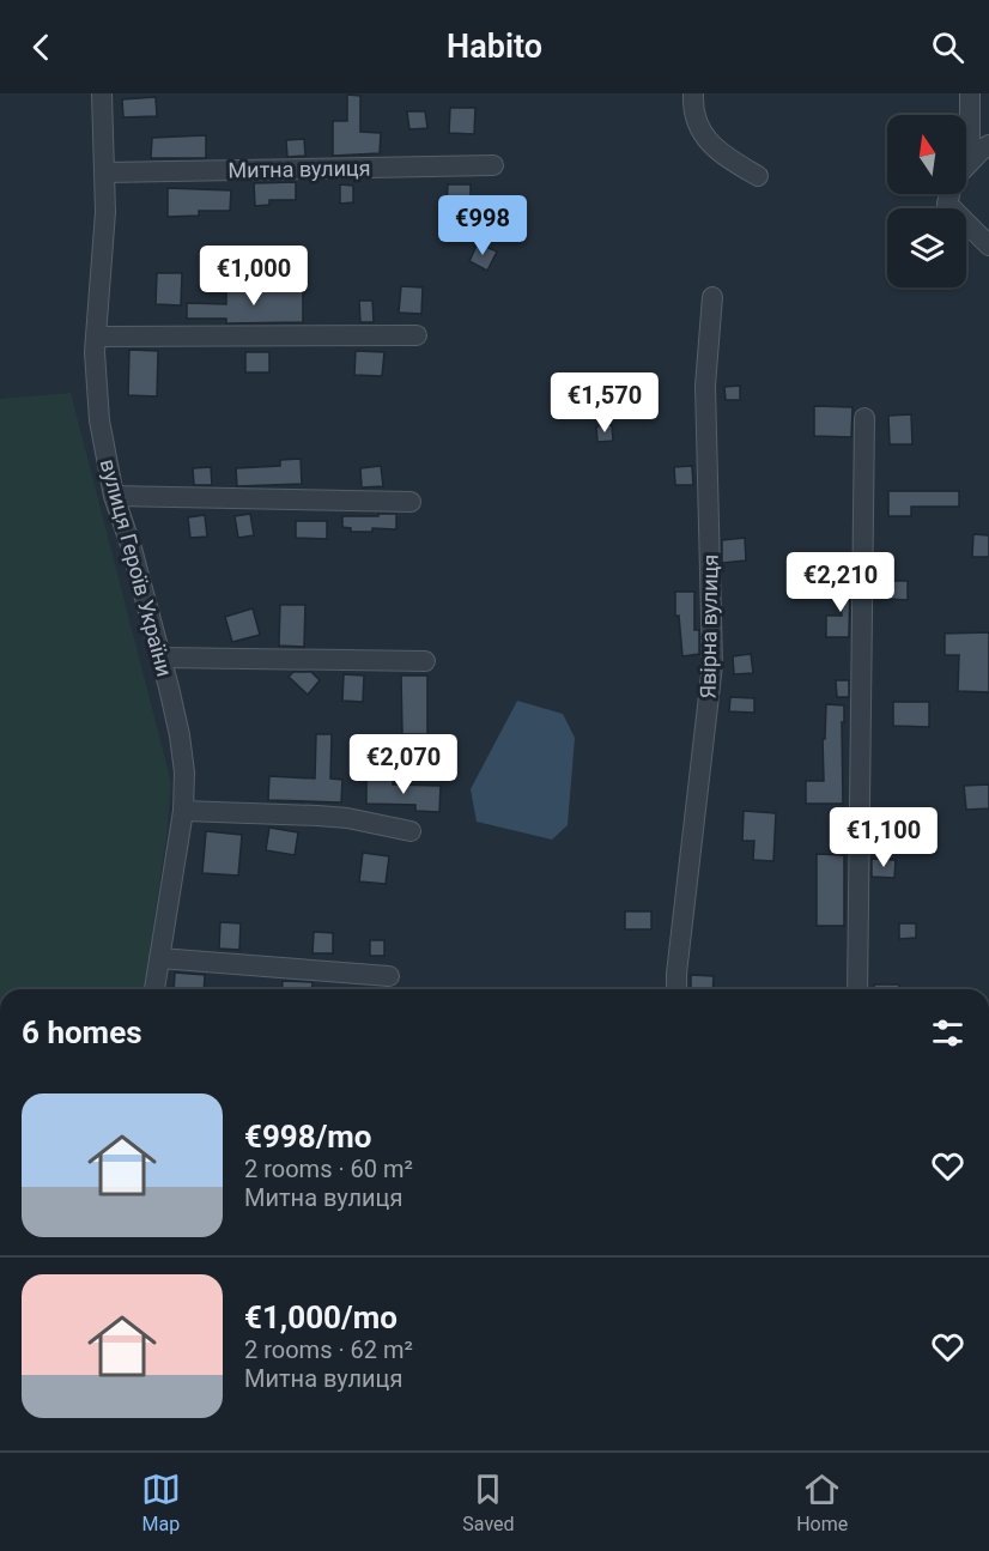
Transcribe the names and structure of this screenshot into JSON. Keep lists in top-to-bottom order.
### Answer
{
  "streets": {
    "street": ["Митна вулиця", "вулиця Героїв України", "Явірна вулиця"]
  },
  "crossings": [
    ["Митна вулиця", "вулиця Героїв України"]
  ],
  "north": "top",
  "page": {
    "header": "Habito",
    "price": [
      "€998",
      "€1,000",
      "€1,570",
      "€2,210",
      "€2,070",
      "€1,100"
    ],
    "heading": "6 homes",
    "list": [
      {
        "name": "€998/mo",
        "note": "2 rooms · 60 m² · Митна вулиця"
      },
      {
        "name": "€1,000/mo",
        "note": "2 rooms · 62 m² · Митна вулиця"
      }
    ],
    "tabs": ["Map", "Saved", "Home"]
  }
}
